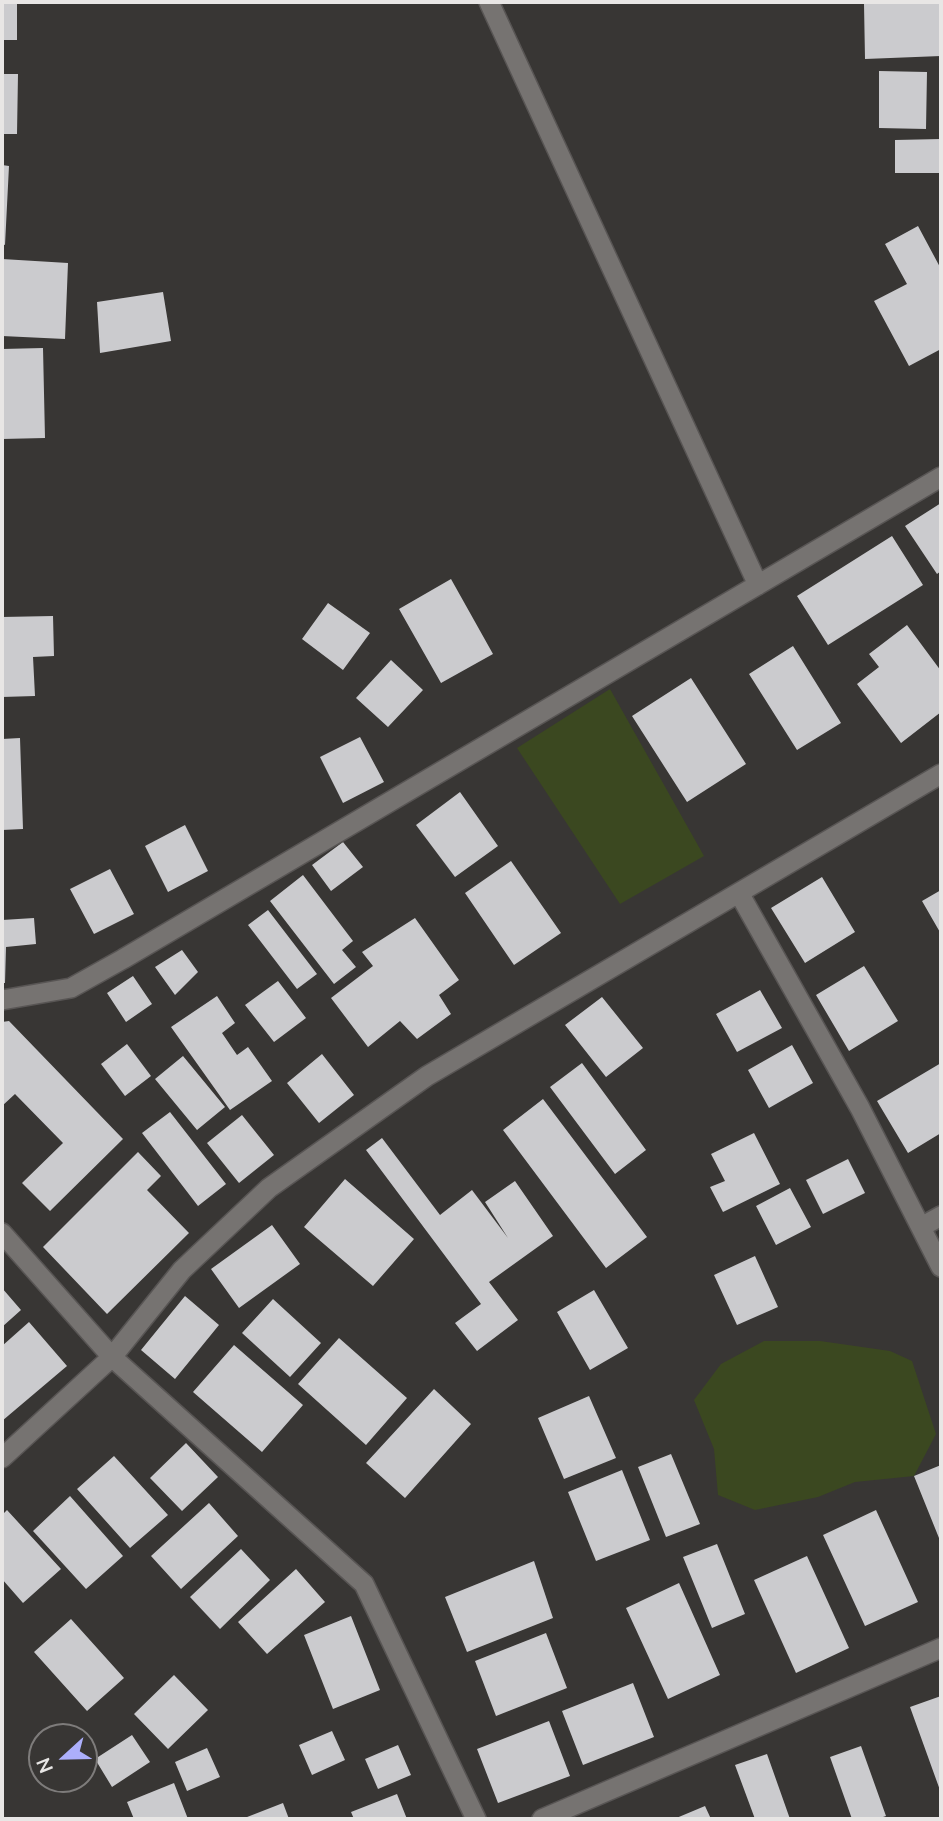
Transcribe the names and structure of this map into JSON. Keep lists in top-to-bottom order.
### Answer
{
  "north": "left"
}
